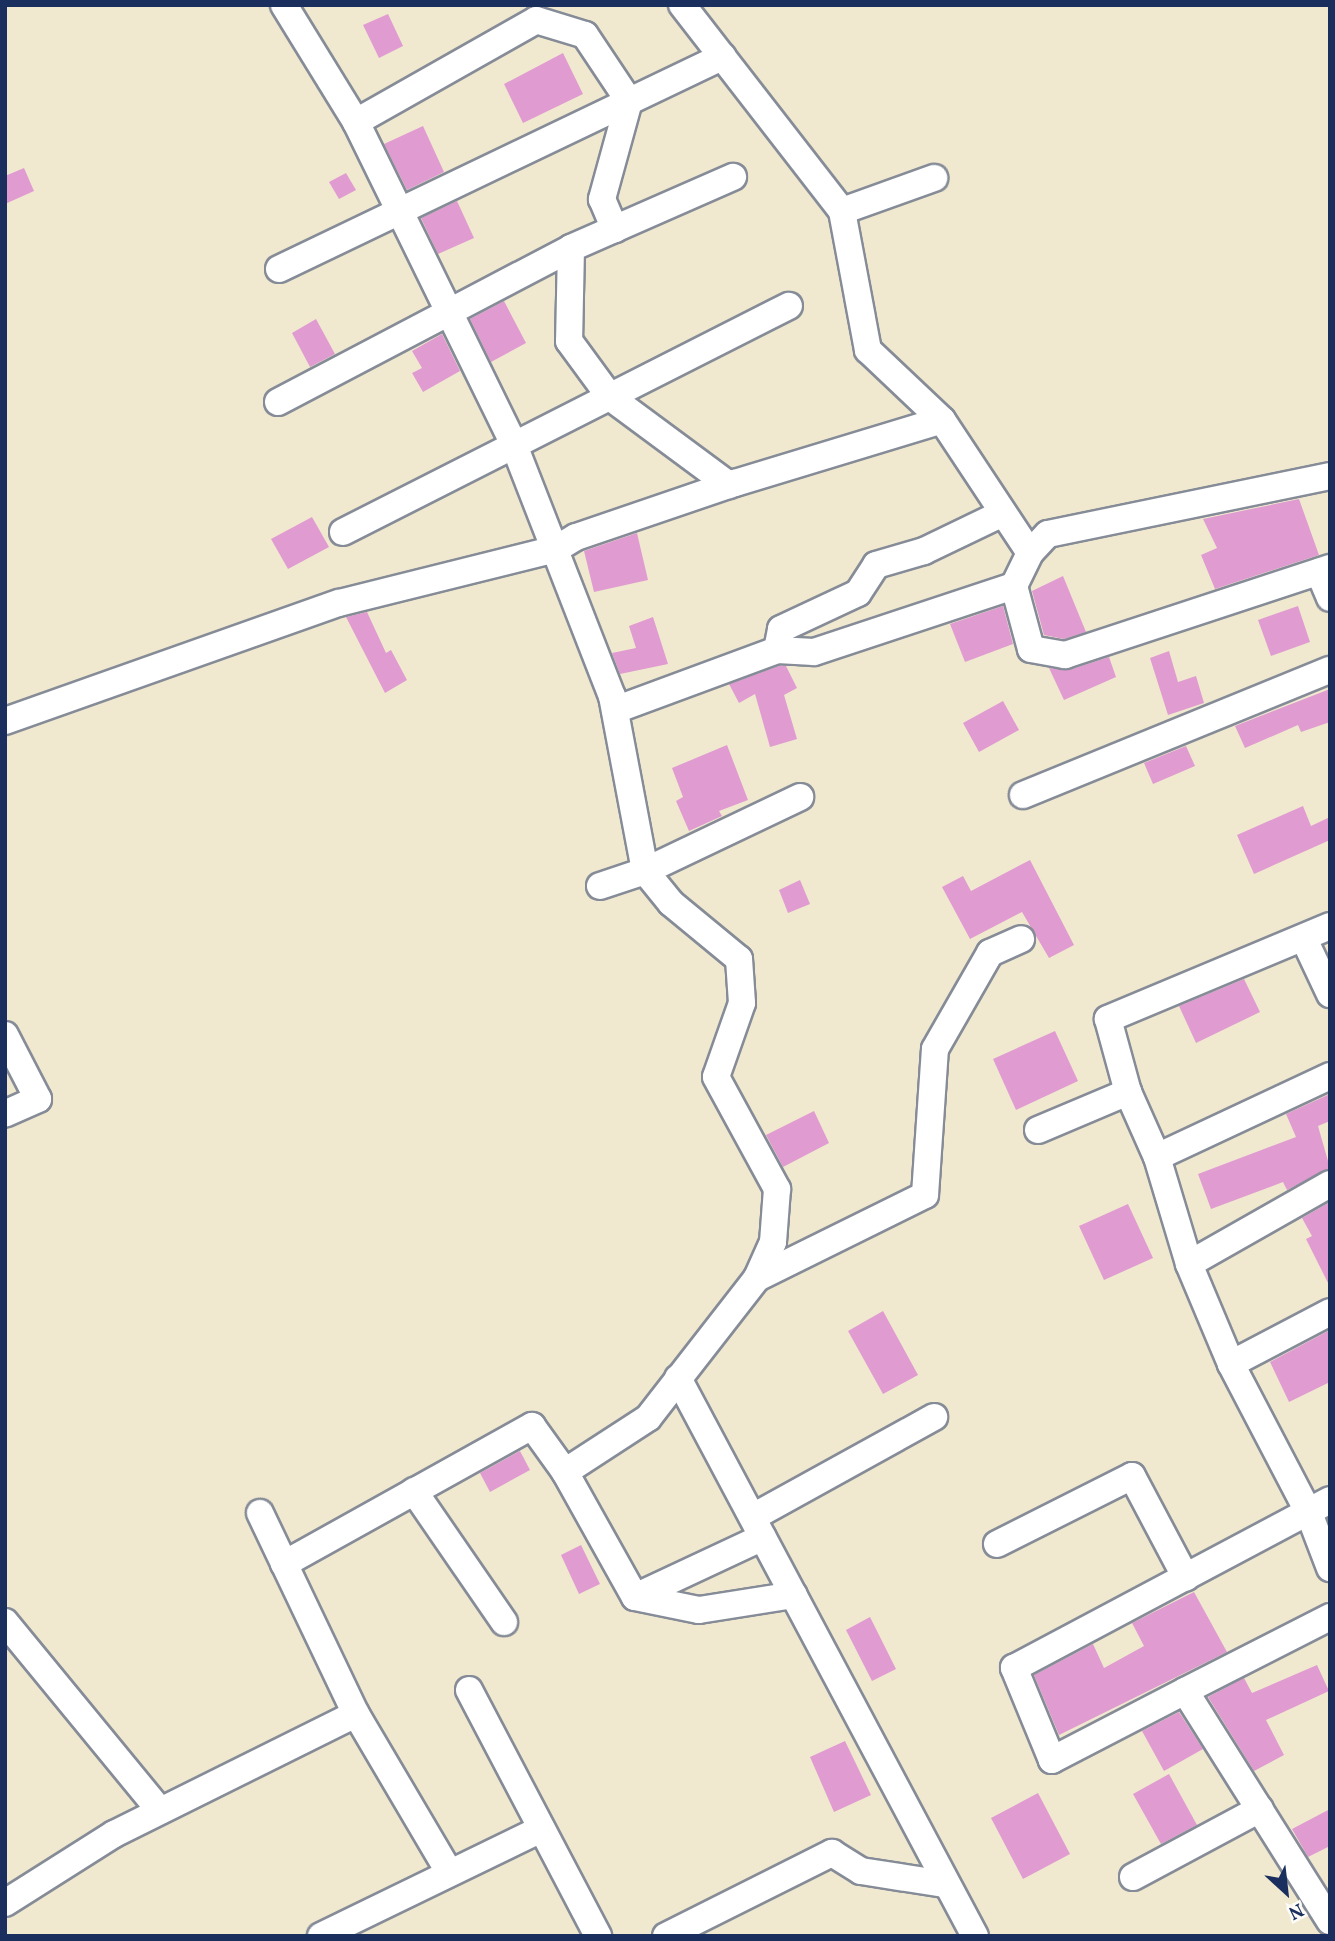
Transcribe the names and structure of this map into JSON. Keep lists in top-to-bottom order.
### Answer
{
  "north": "bottom right"
}
